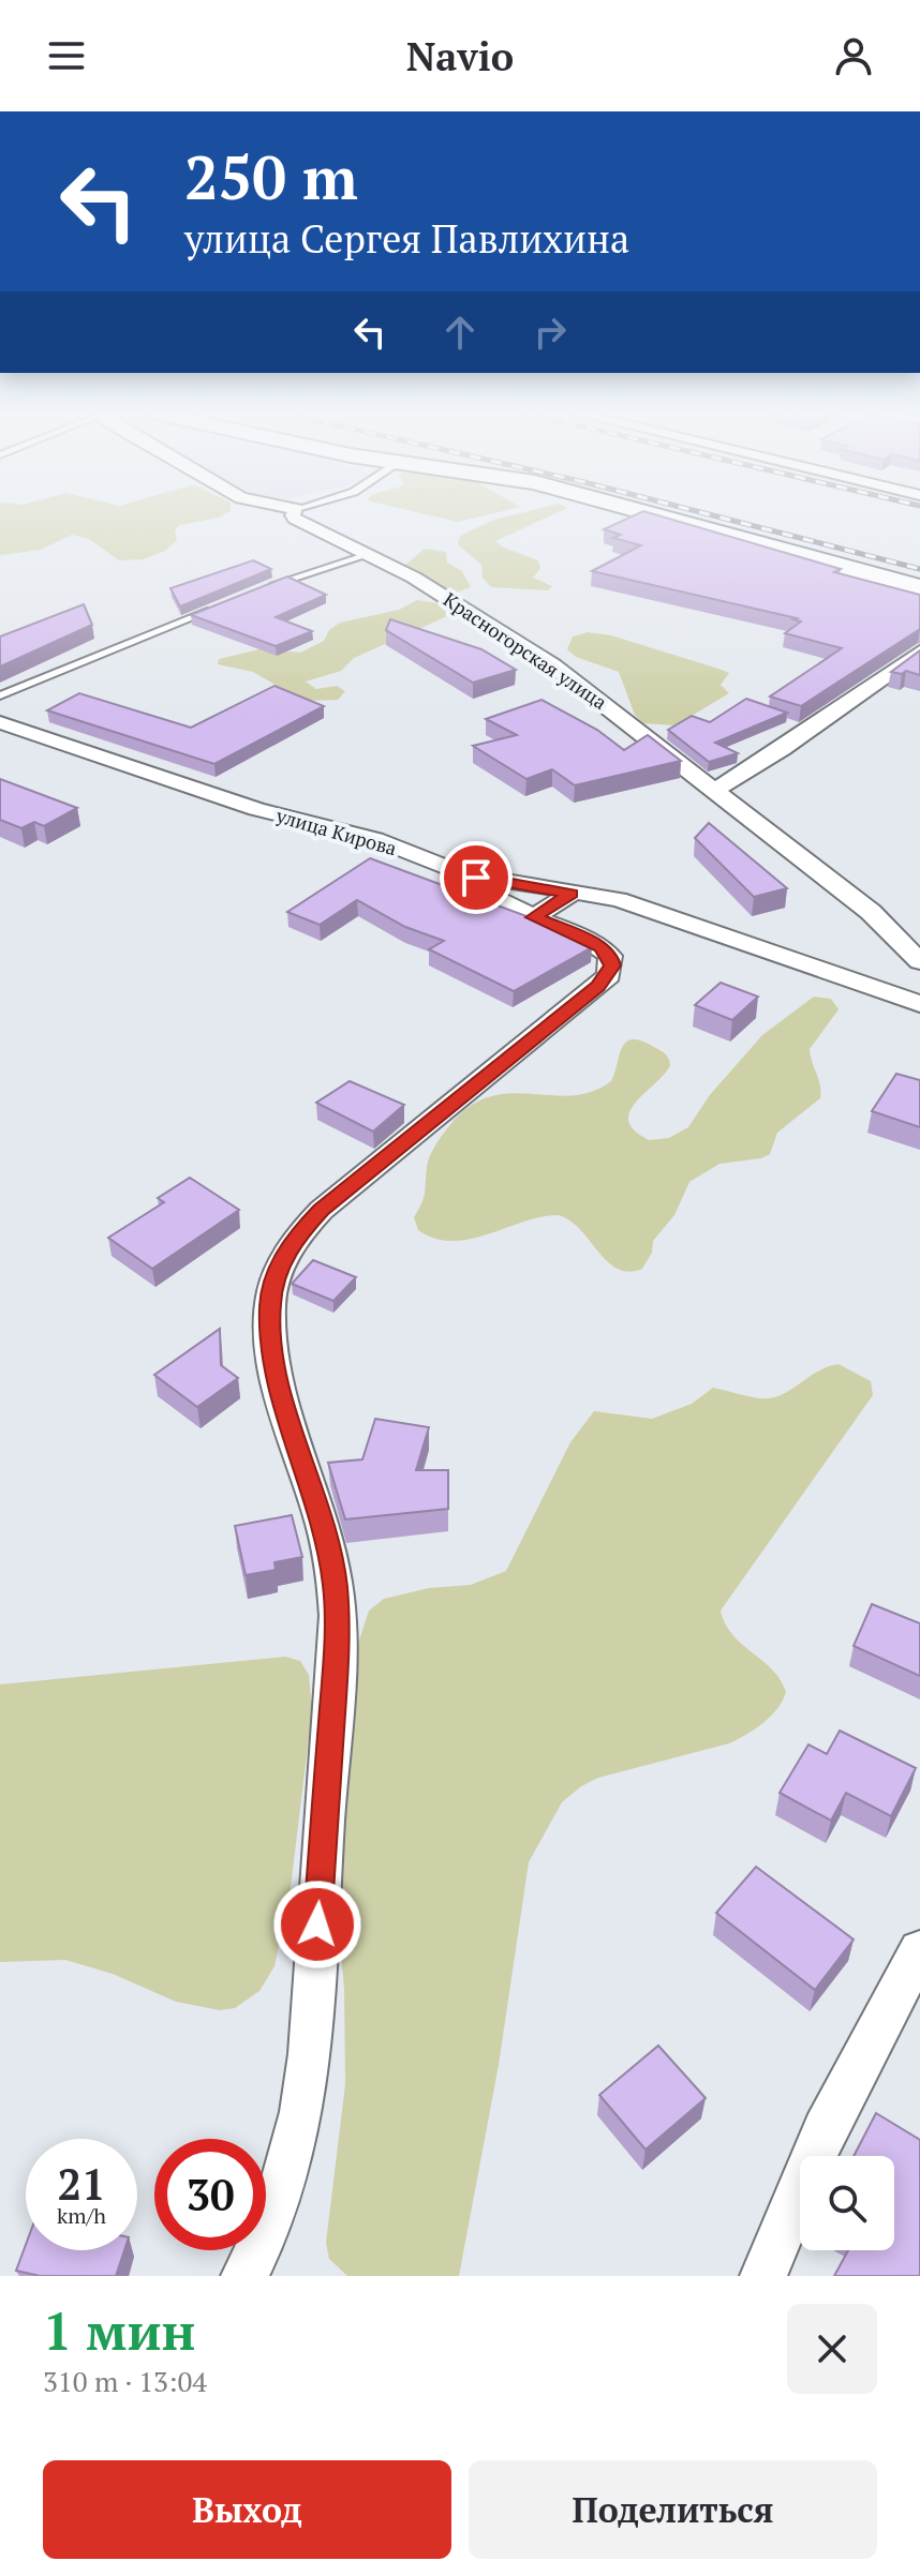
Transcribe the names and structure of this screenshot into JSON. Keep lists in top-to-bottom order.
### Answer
{
  "streets": {
    "street": ["Красногорская улица", "улица Кирова"]
  },
  "page": {
    "header": "Navio",
    "turn": ["250 m", "улица Сергея Павлихина"],
    "speed": "21 km/h",
    "limit": "30",
    "heading": ["1 мин", "310 m · 13:04"],
    "buttons": ["Выход", "Поделиться"]
  }
}
